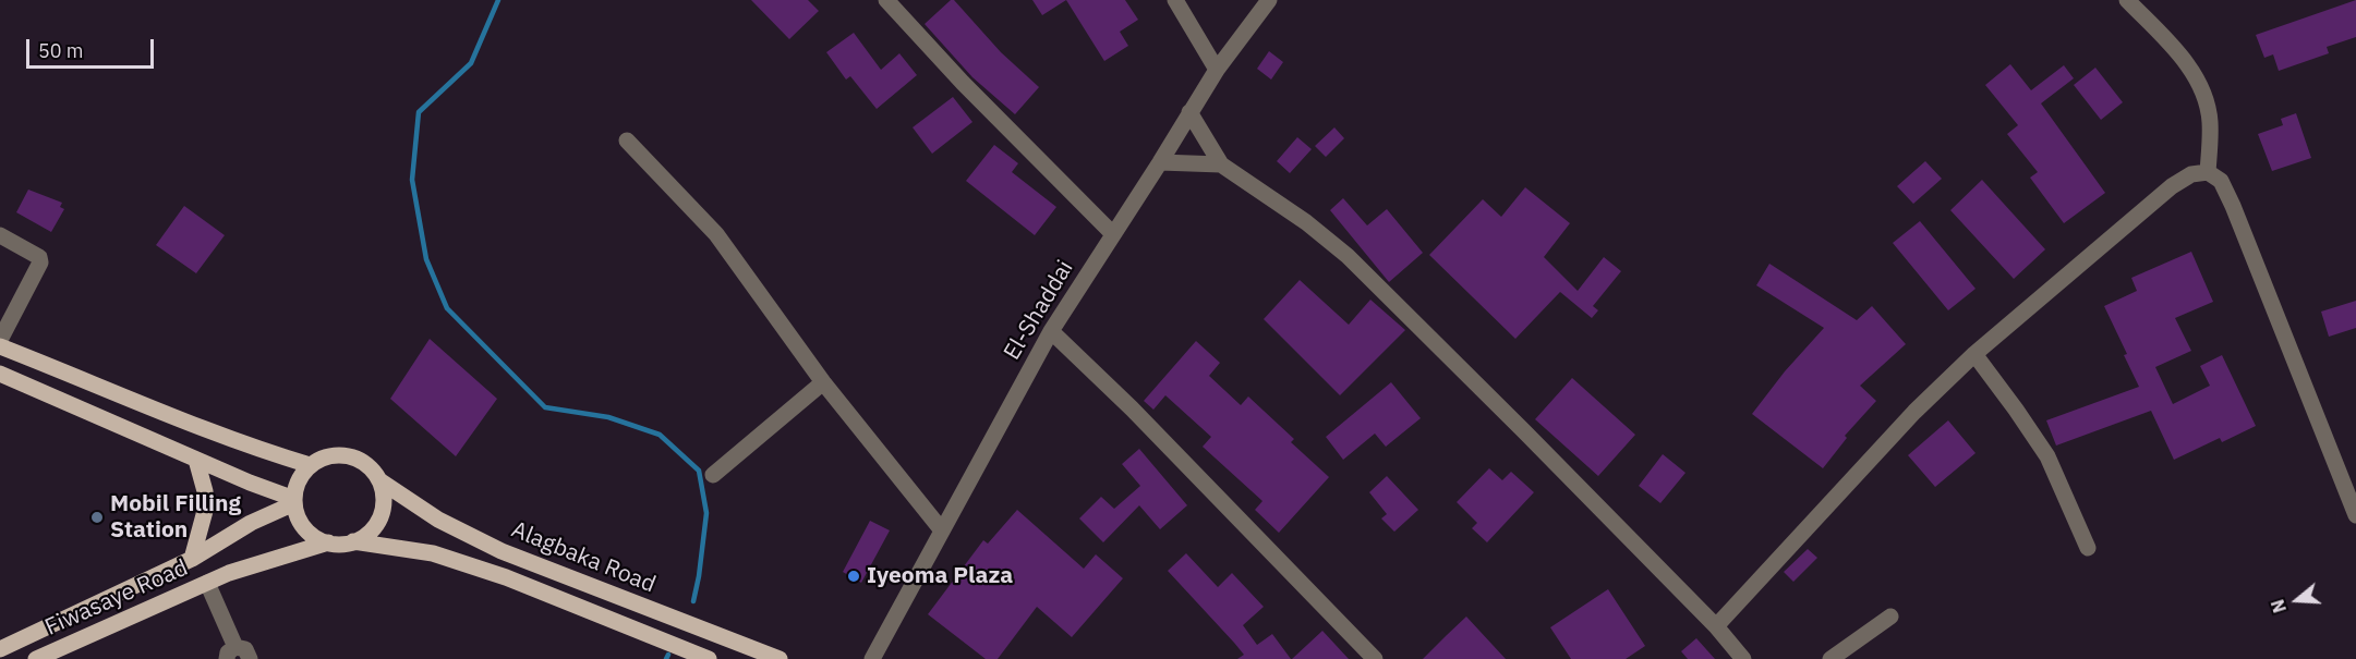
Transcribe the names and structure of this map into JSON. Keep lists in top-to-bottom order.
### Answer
{
  "streets": {
    "main road": ["Alagbaka Road", "Fiwasaye Road"],
    "street": ["El-Shaddai"]
  },
  "crossings": [
    ["Alagbaka Road", "Fiwasaye Road"]
  ],
  "places": ["Mobil Filling Station", "Iyeoma Plaza"],
  "scale_bar": "50 m",
  "north": "left"
}
